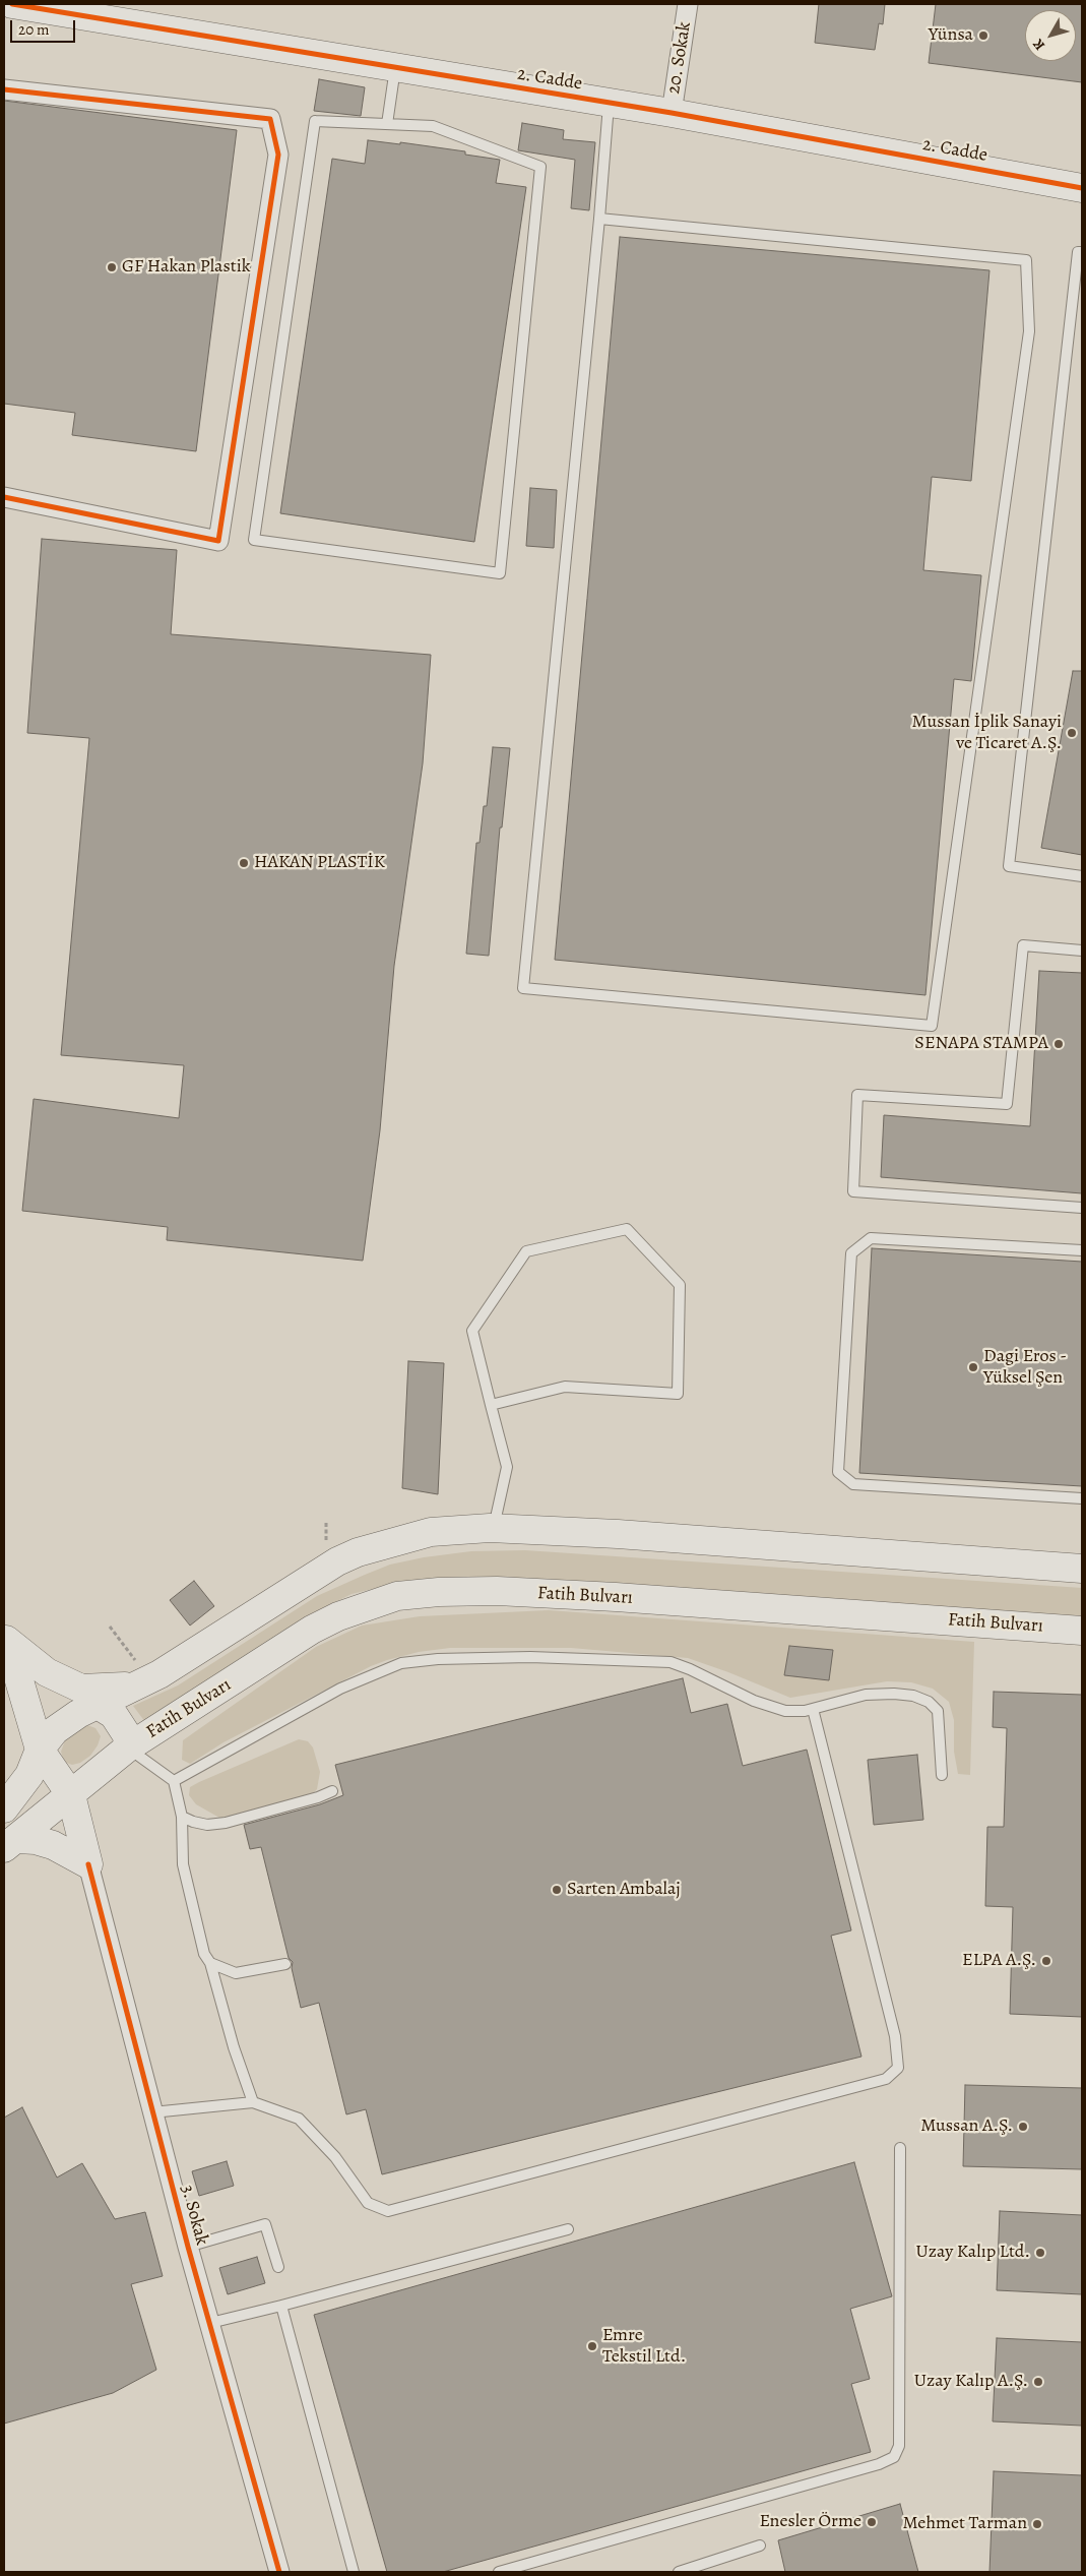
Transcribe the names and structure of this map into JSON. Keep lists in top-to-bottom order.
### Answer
{
  "streets": {
    "main road": ["2. Cadde", "Fatih Bulvarı"],
    "street": ["20. Sokak", "3. Sokak"]
  },
  "crossings": [
    ["20. Sokak", "2. Cadde"]
  ],
  "places": [
    "Yünsa",
    "GF Hakan Plastik",
    "Mussan İplik Sanayi ve Ticaret A.Ş.",
    "HAKAN PLASTİK",
    "SENAPA STAMPA",
    "Dagi Eros - Yüksel Şen",
    "Sarten Ambalaj",
    "ELPA A.Ş.",
    "Mussan A.Ş.",
    "Uzay Kalıp Ltd.",
    "Emre Tekstil Ltd.",
    "Uzay Kalıp A.Ş.",
    "Enesler Örme",
    "Mehmet Tarman"
  ],
  "scale_bar": "20 m",
  "north": "bottom left"
}
